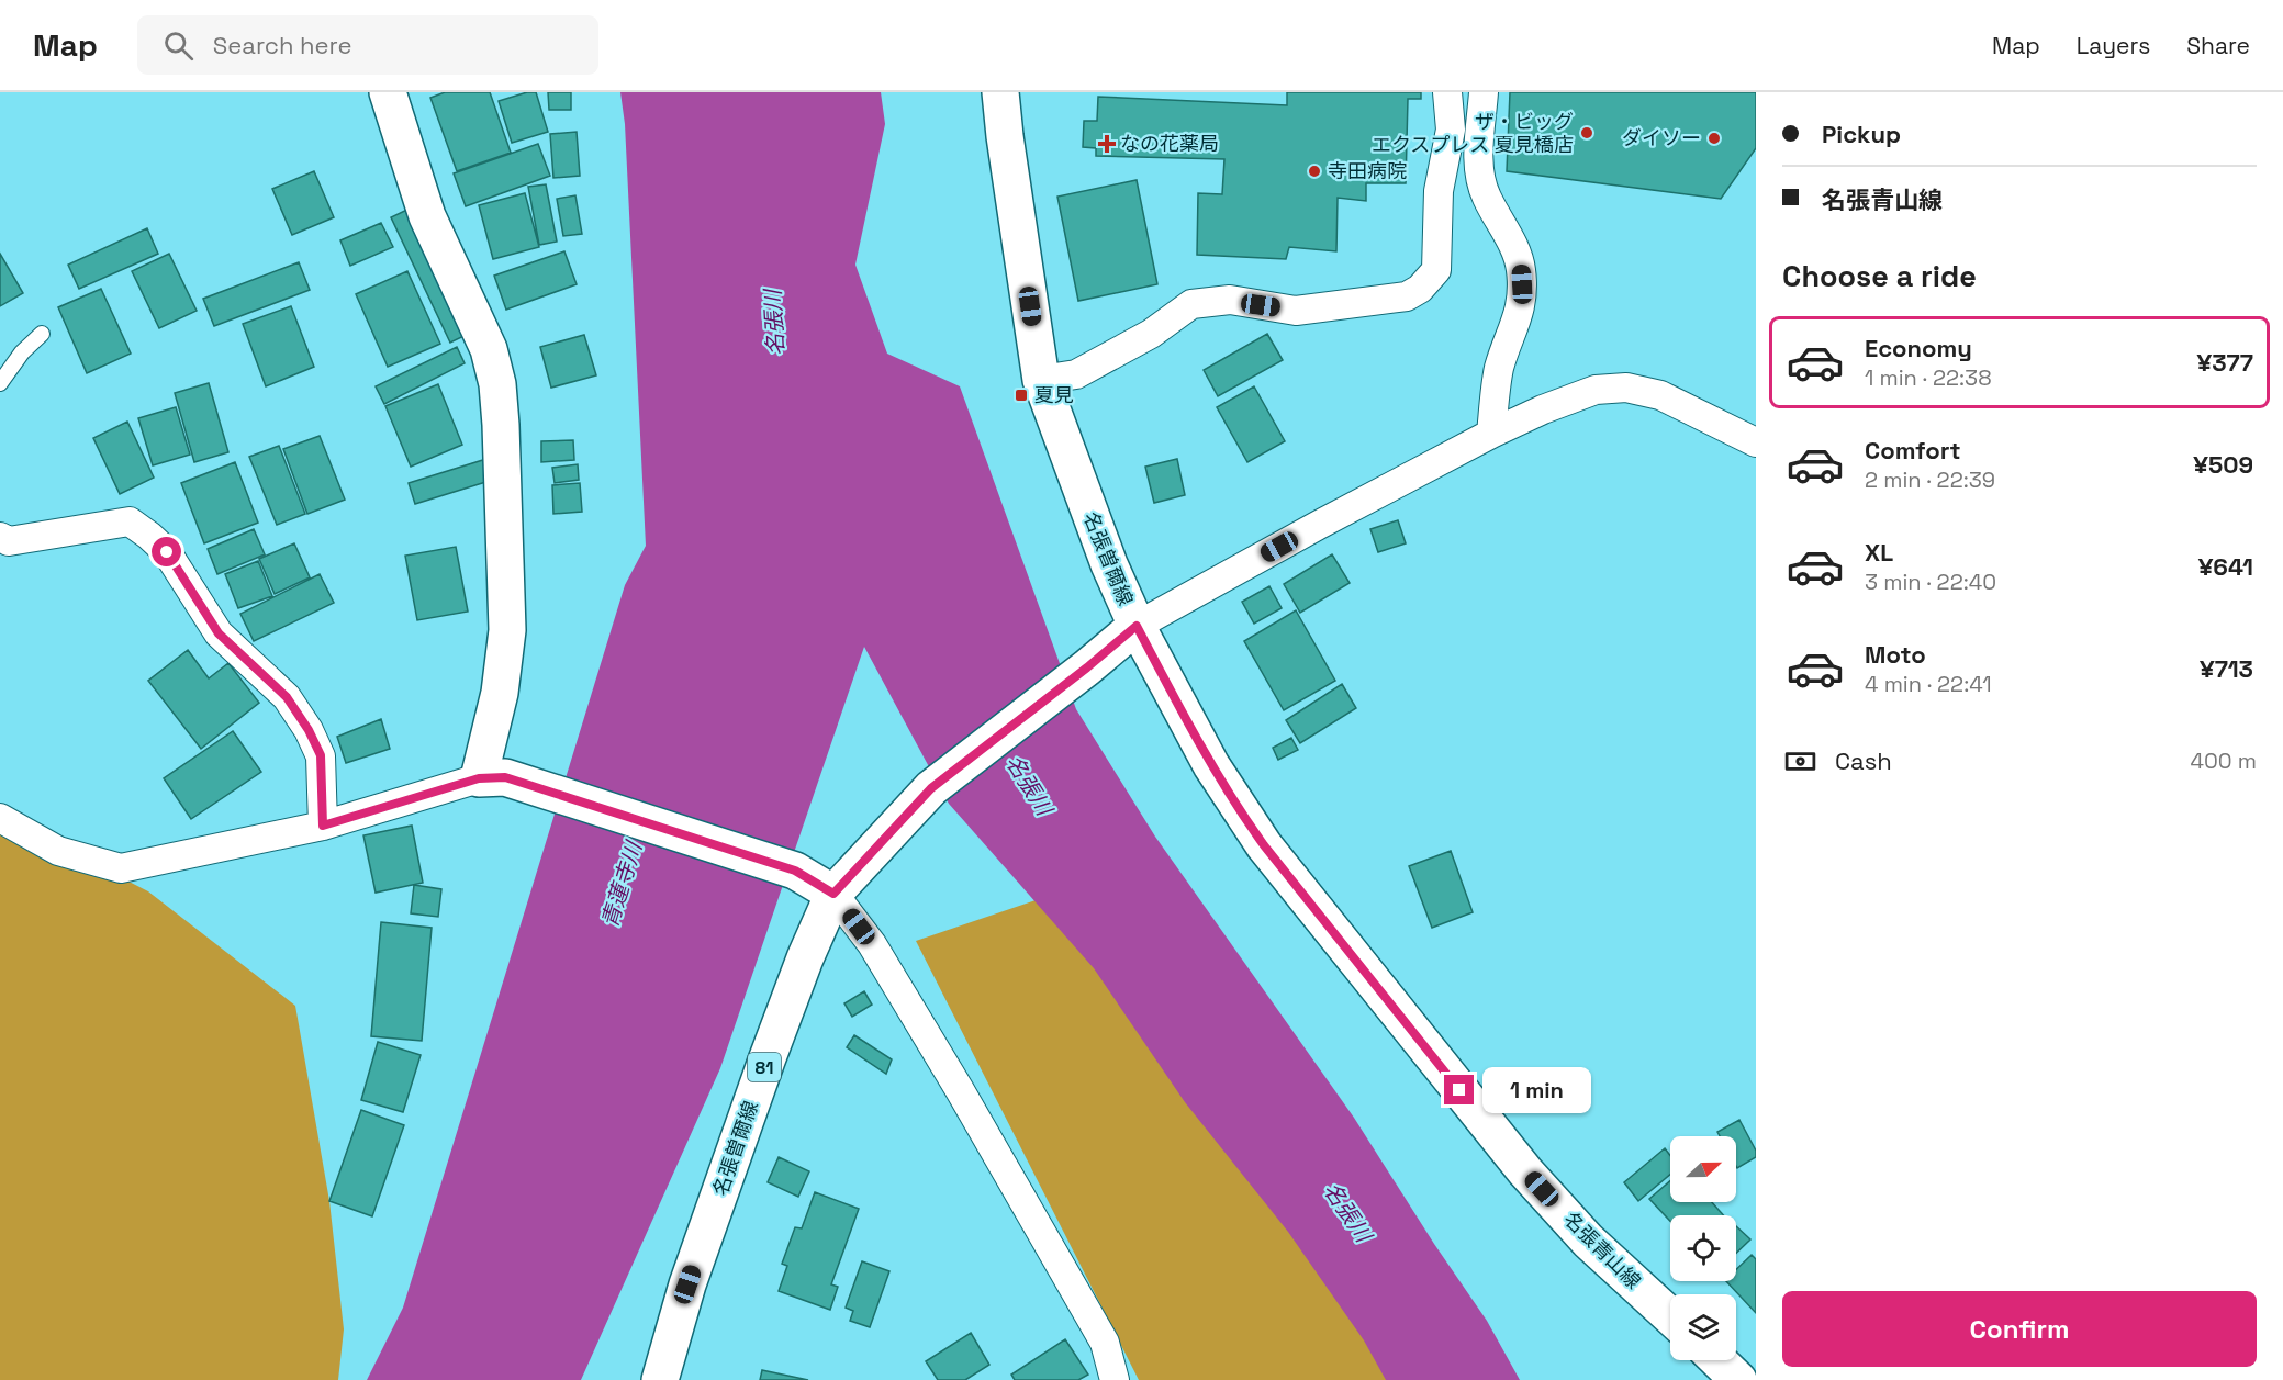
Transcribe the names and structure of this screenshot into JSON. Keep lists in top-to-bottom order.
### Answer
{
  "streets": {
    "main road": ["名張曽爾線", "81", "名張青山線"]
  },
  "crossings": [
    ["名張曽爾線", "名張青山線"]
  ],
  "water": ["名張川", "青蓮寺川"],
  "places": {
    "other": ["ザ・ビッグ エクスプレス 夏見橋店", "ダイソー", "寺田病院"],
    "health": ["なの花薬局"],
    "transit": ["夏見"]
  },
  "north": "right",
  "page": {
    "header": "Map",
    "search": "Search here",
    "nav": ["Map", "Layers", "Share"],
    "banner": ["Pickup", "名張青山線"],
    "heading": "Choose a ride",
    "list": [
      {
        "name": "Economy",
        "note": "1 min · 22:38",
        "value": "¥377"
      },
      {
        "name": "Comfort",
        "note": "2 min · 22:39",
        "value": "¥509"
      },
      {
        "name": "XL",
        "note": "3 min · 22:40",
        "value": "¥641"
      },
      {
        "name": "Moto",
        "note": "4 min · 22:41",
        "value": "¥713"
      }
    ],
    "pay": ["Cash", "400 m"],
    "bubble": "1 min",
    "buttons": "Confirm"
  }
}
